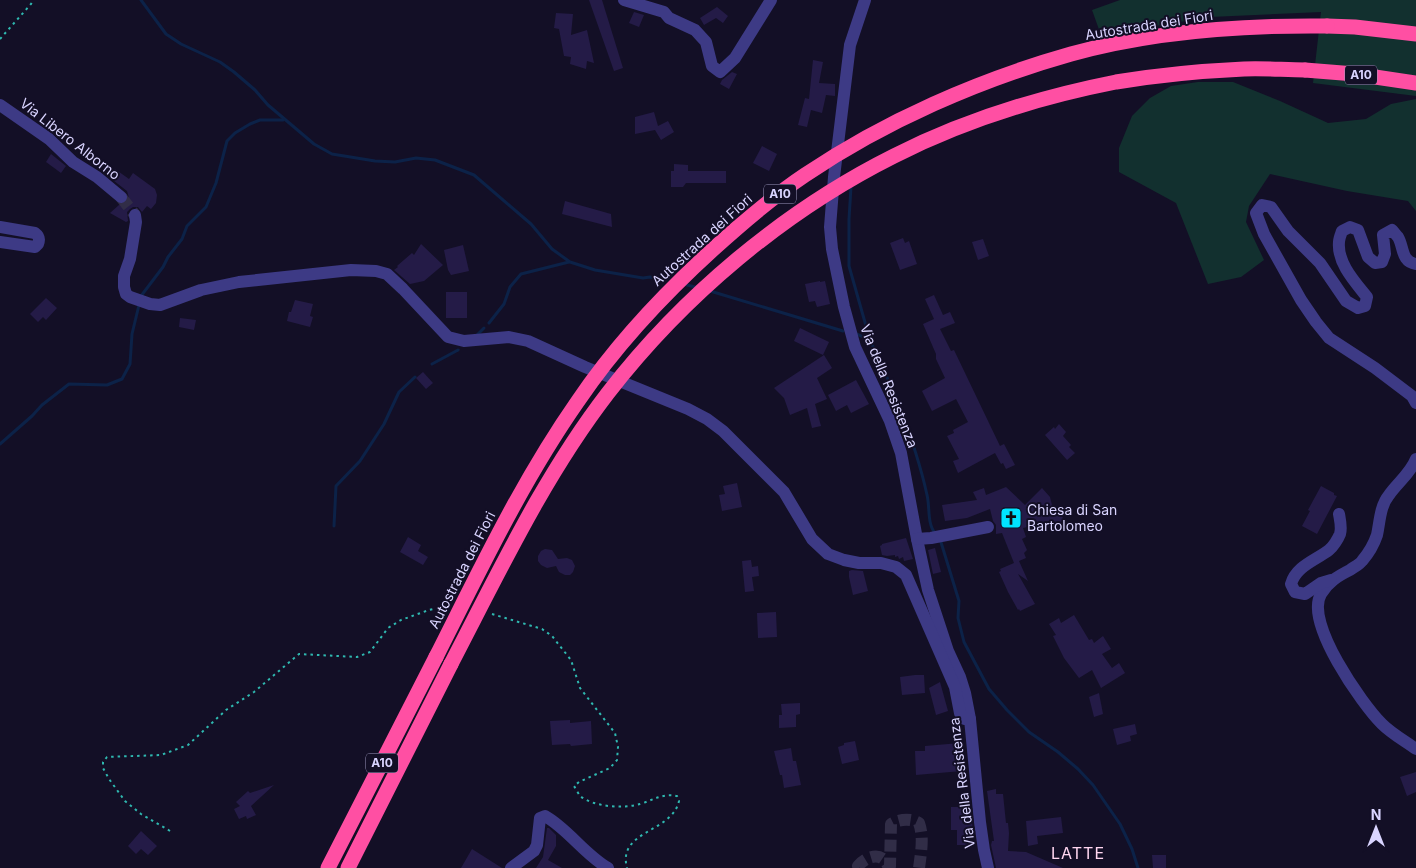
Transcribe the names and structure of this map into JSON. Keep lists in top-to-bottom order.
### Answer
{
  "streets": {
    "highway": ["Autostrada dei Fiori", "A10"],
    "street": ["Via Libero Alborno", "Via della Resistenza"]
  },
  "districts": ["LATTE"],
  "places": {
    "church": ["Chiesa di San Bartolomeo"]
  },
  "north": "top"
}
